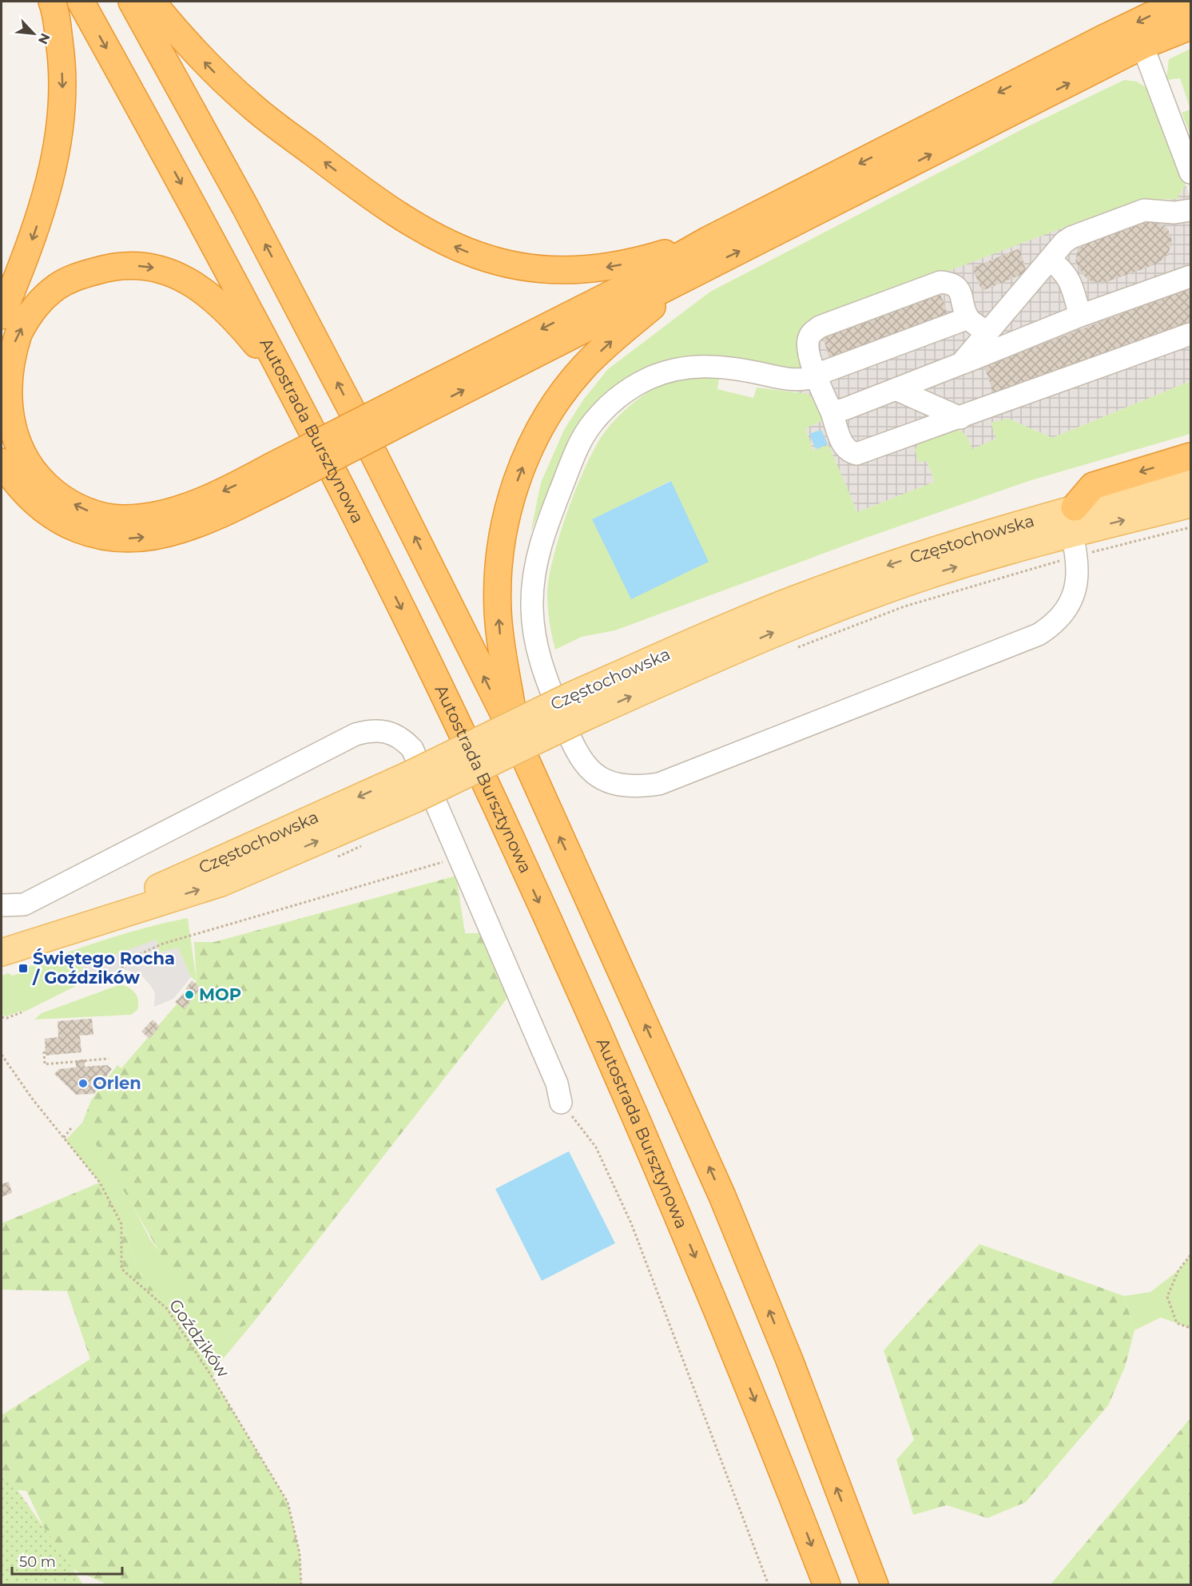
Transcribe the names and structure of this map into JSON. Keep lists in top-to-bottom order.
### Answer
{
  "streets": {
    "highway": ["Autostrada Bursztynowa"],
    "main road": ["Częstochowska"],
    "path": ["Goździków"]
  },
  "places": {
    "transit": ["Świętego Rocha / Goździków"],
    "other": ["MOP", "Orlen"]
  },
  "scale_bar": "50 m",
  "north": "bottom right"
}
